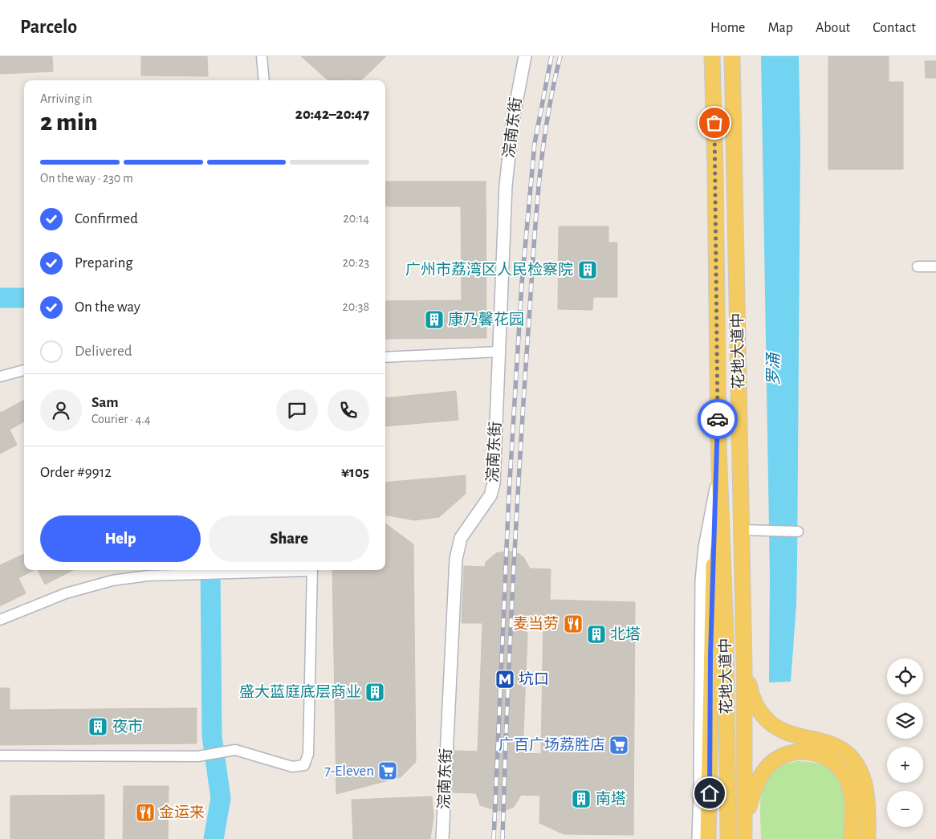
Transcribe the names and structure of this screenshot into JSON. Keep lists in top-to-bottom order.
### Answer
{
  "streets": {
    "main road": ["花地大道中"],
    "street": ["浣南东街"]
  },
  "water": ["罗涌"],
  "places": {
    "building": [
      "广州市荔湾区人民检察院",
      "康乃馨花园",
      "北塔",
      "盛大蓝庭底层商业",
      "夜市",
      "南塔"
    ],
    "restaurant": ["麦当劳", "金运来"],
    "metro station": ["坑口"],
    "supermarket": ["广百广场荔胜店", "7-Eleven"]
  },
  "page": {
    "header": "Parcelo",
    "nav": [
      "Home",
      "Map",
      "About",
      "Contact"
    ],
    "heading": ["2 min", "Arriving in", "20:42–20:47"],
    "panel": [
      "Sam",
      "Courier · 4.4",
      "Order #9912",
      "¥105"
    ],
    "bar": "On the way · 230 m",
    "list": [
      ["Confirmed", "20:14"],
      ["Preparing", "20:23"],
      ["On the way", "20:38"],
      "Delivered"
    ],
    "buttons": ["Help", "Share"],
    "map_buttons": ["+", "−"]
  }
}
